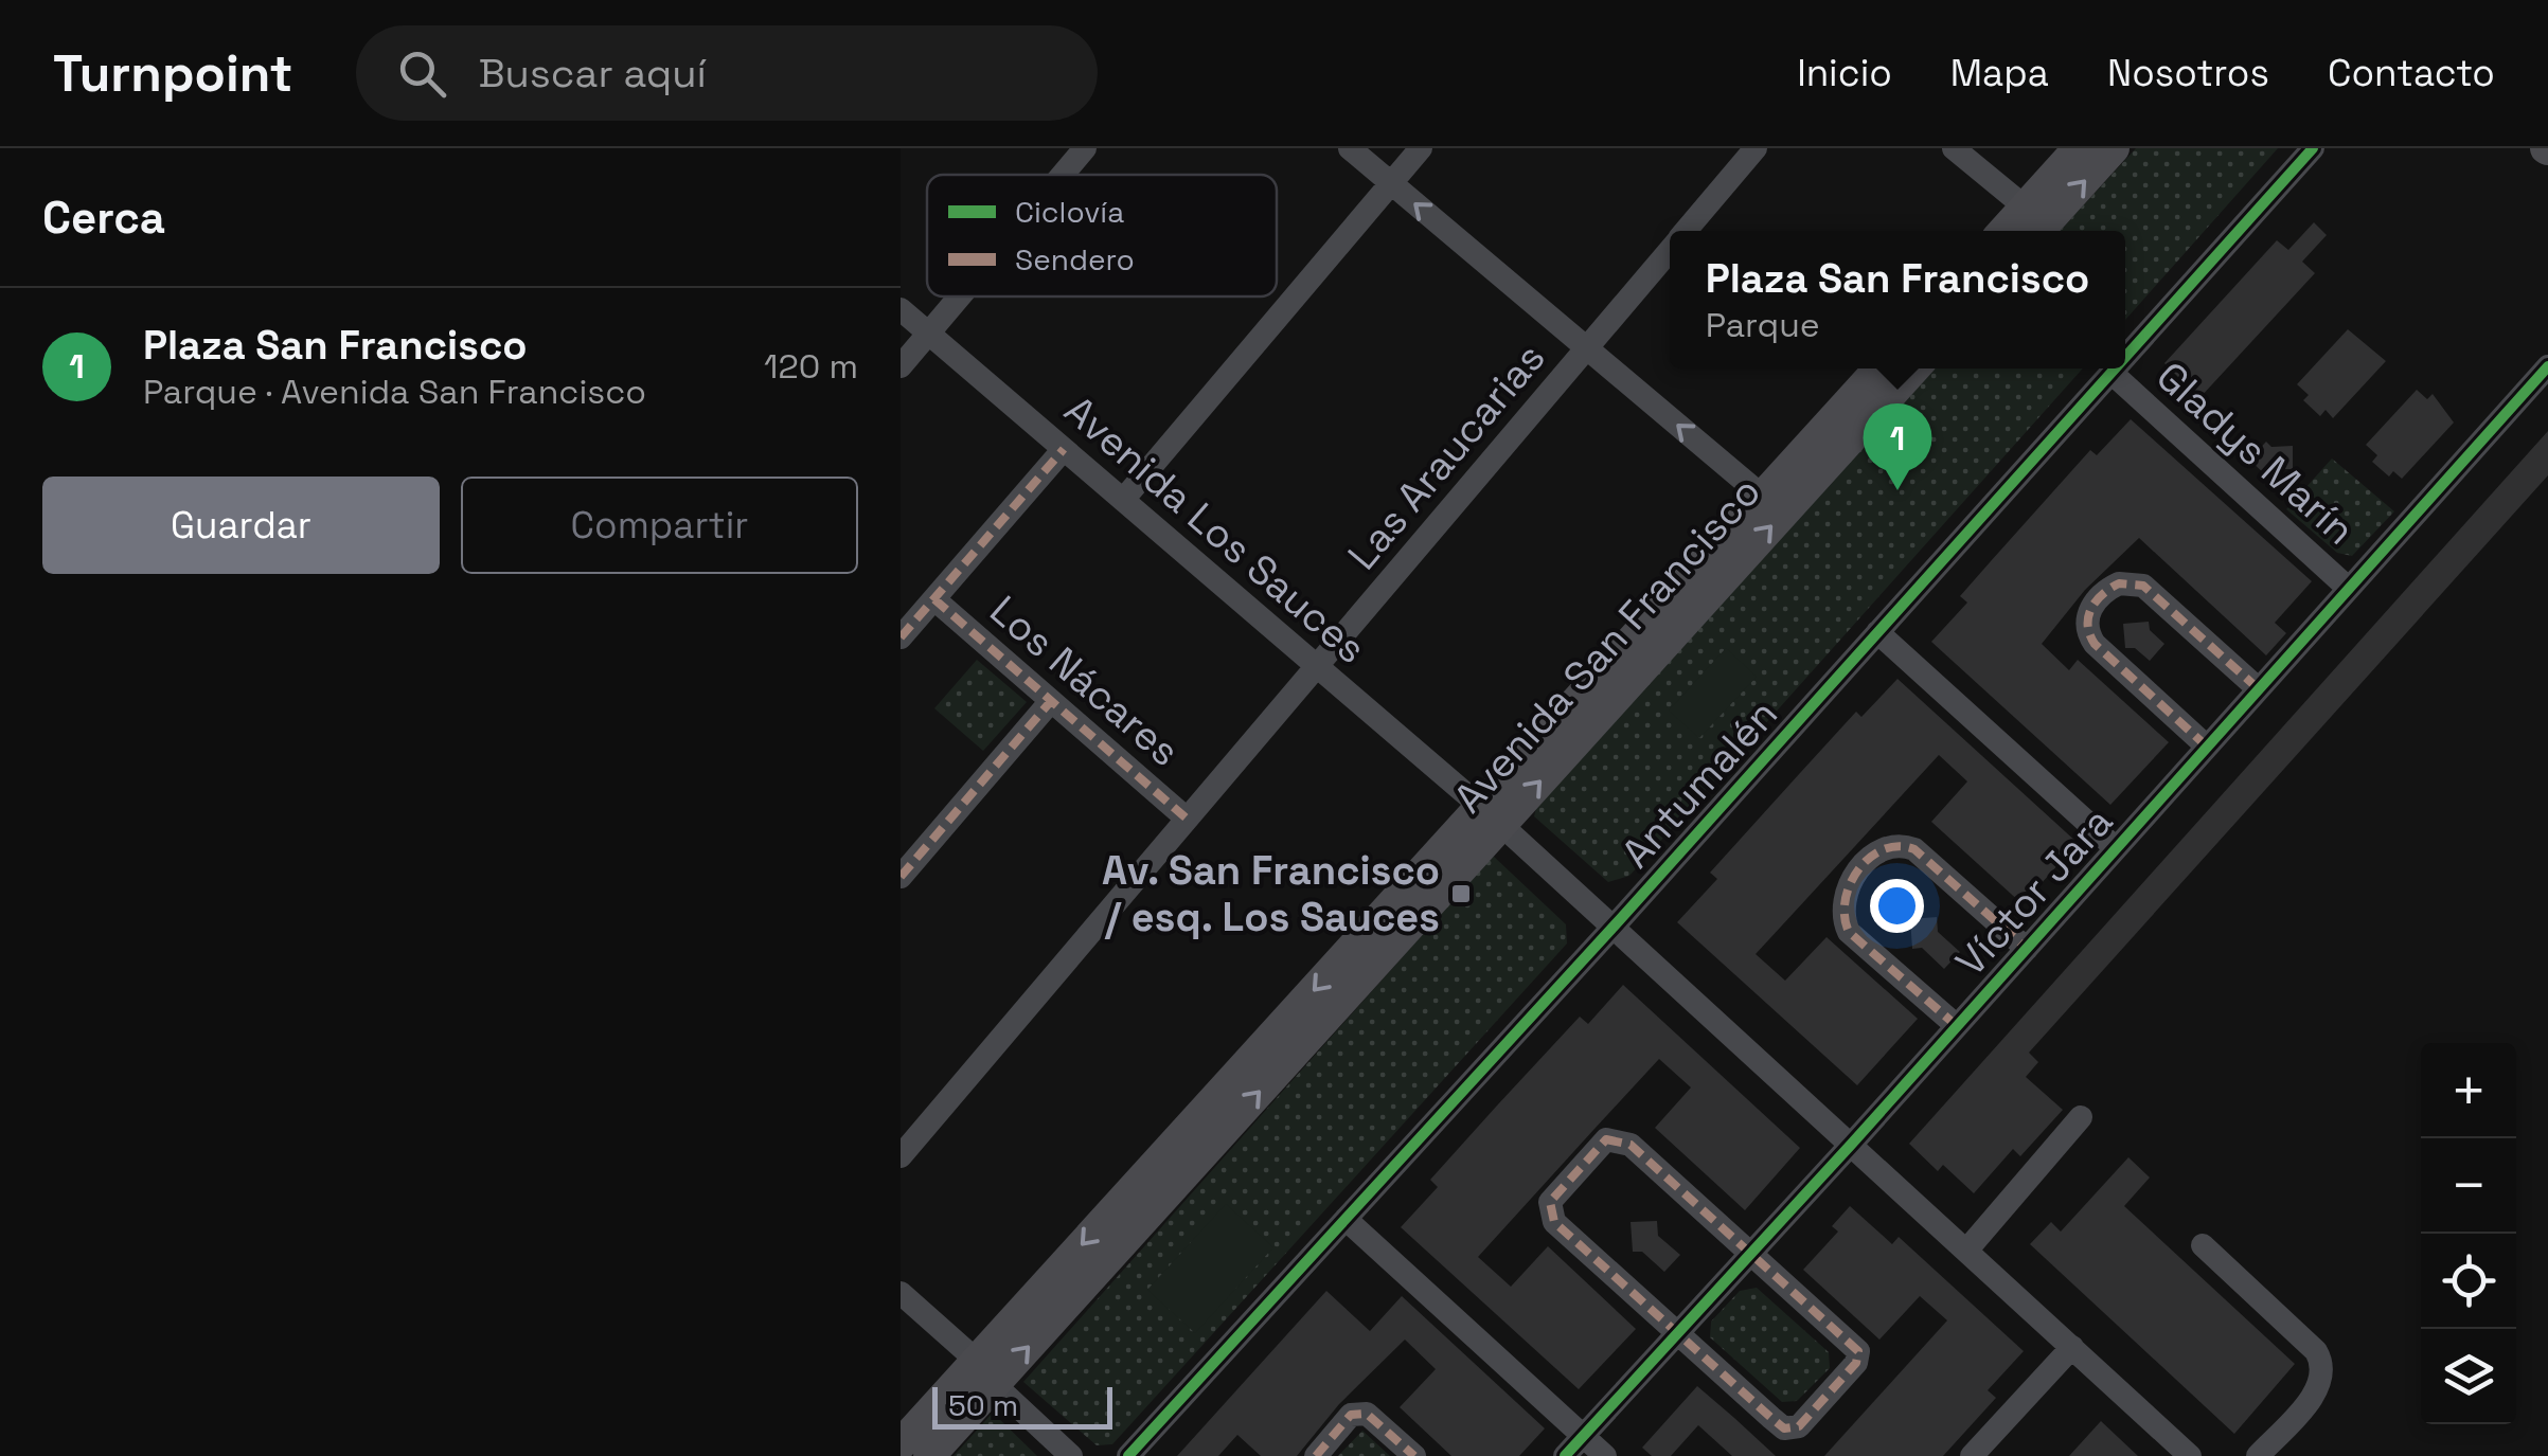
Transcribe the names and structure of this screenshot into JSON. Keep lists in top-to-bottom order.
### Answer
{
  "streets": {
    "main road": ["Avenida San Francisco"],
    "street": [
      "Gladys Marín",
      "Las Araucarias",
      "Avenida Los Sauces",
      "Los Nácares",
      "Antumalén",
      "Víctor Jara"
    ]
  },
  "crossings": [
    ["Gladys Marín", "Antumalén"],
    ["Gladys Marín", "Víctor Jara"],
    ["Las Araucarias", "Avenida Los Sauces"],
    ["Las Araucarias", "Los Nácares"],
    ["Avenida Los Sauces", "Avenida San Francisco"],
    ["Avenida Los Sauces", "Antumalén"],
    ["Avenida Los Sauces", "Víctor Jara"]
  ],
  "places": {
    "transit": ["Av. San Francisco / esq. Los Sauces"]
  },
  "legend": ["Ciclovía", "Sendero"],
  "scale_bar": "50 m",
  "page": {
    "header": "Turnpoint",
    "search": "Buscar aquí",
    "nav": [
      "Inicio",
      "Mapa",
      "Nosotros",
      "Contacto"
    ],
    "heading": "Cerca",
    "popup": ["Plaza San Francisco", "Parque"],
    "list": [
      {
        "mark": "1",
        "name": "Plaza San Francisco",
        "note": "Parque · Avenida San Francisco",
        "value": "120 m"
      }
    ],
    "pins": "1",
    "buttons": ["Guardar", "Compartir"],
    "map_buttons": ["+", "−"],
    "scale": "50 m"
  }
}
